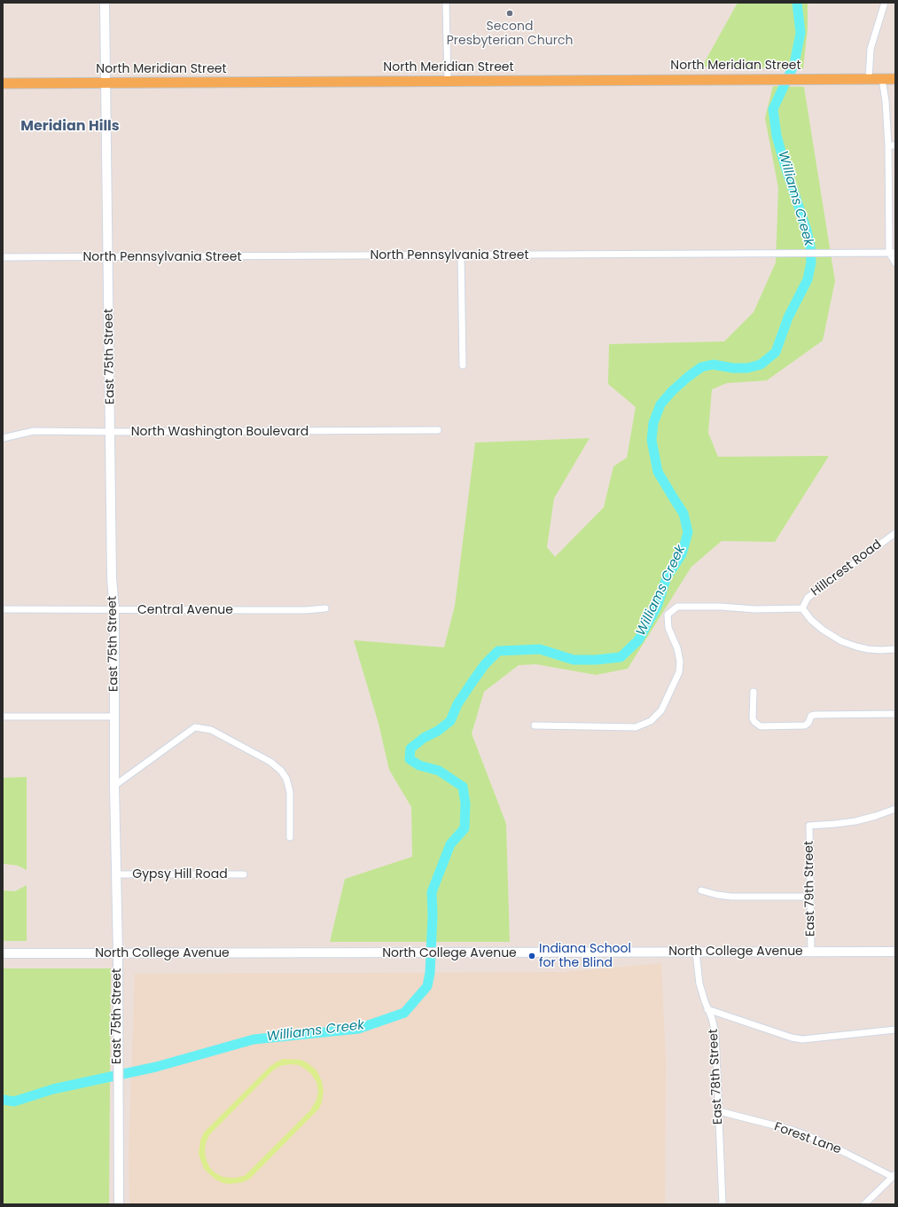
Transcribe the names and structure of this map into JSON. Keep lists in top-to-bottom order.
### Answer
{
  "streets": {
    "main road": ["North Meridian Street"],
    "street": [
      "North Pennsylvania Street",
      "East 75th Street",
      "North Washington Boulevard",
      "Hillcrest Road",
      "Central Avenue",
      "Gypsy Hill Road",
      "East 79th Street",
      "North College Avenue",
      "East 78th Street",
      "Forest Lane"
    ]
  },
  "crossings": [
    ["North Meridian Street", "East 75th Street"],
    ["North Pennsylvania Street", "East 75th Street"],
    ["East 75th Street", "North Washington Boulevard"],
    ["East 75th Street", "Central Avenue"],
    ["East 75th Street", "Gypsy Hill Road"],
    ["East 75th Street", "North College Avenue"],
    ["East 79th Street", "North College Avenue"],
    ["North College Avenue", "East 78th Street"],
    ["East 78th Street", "Forest Lane"]
  ],
  "districts": ["Meridian Hills"],
  "water": ["Williams Creek"],
  "places": ["Second Presbyterian Church", "Indiana School for the Blind"]
}
